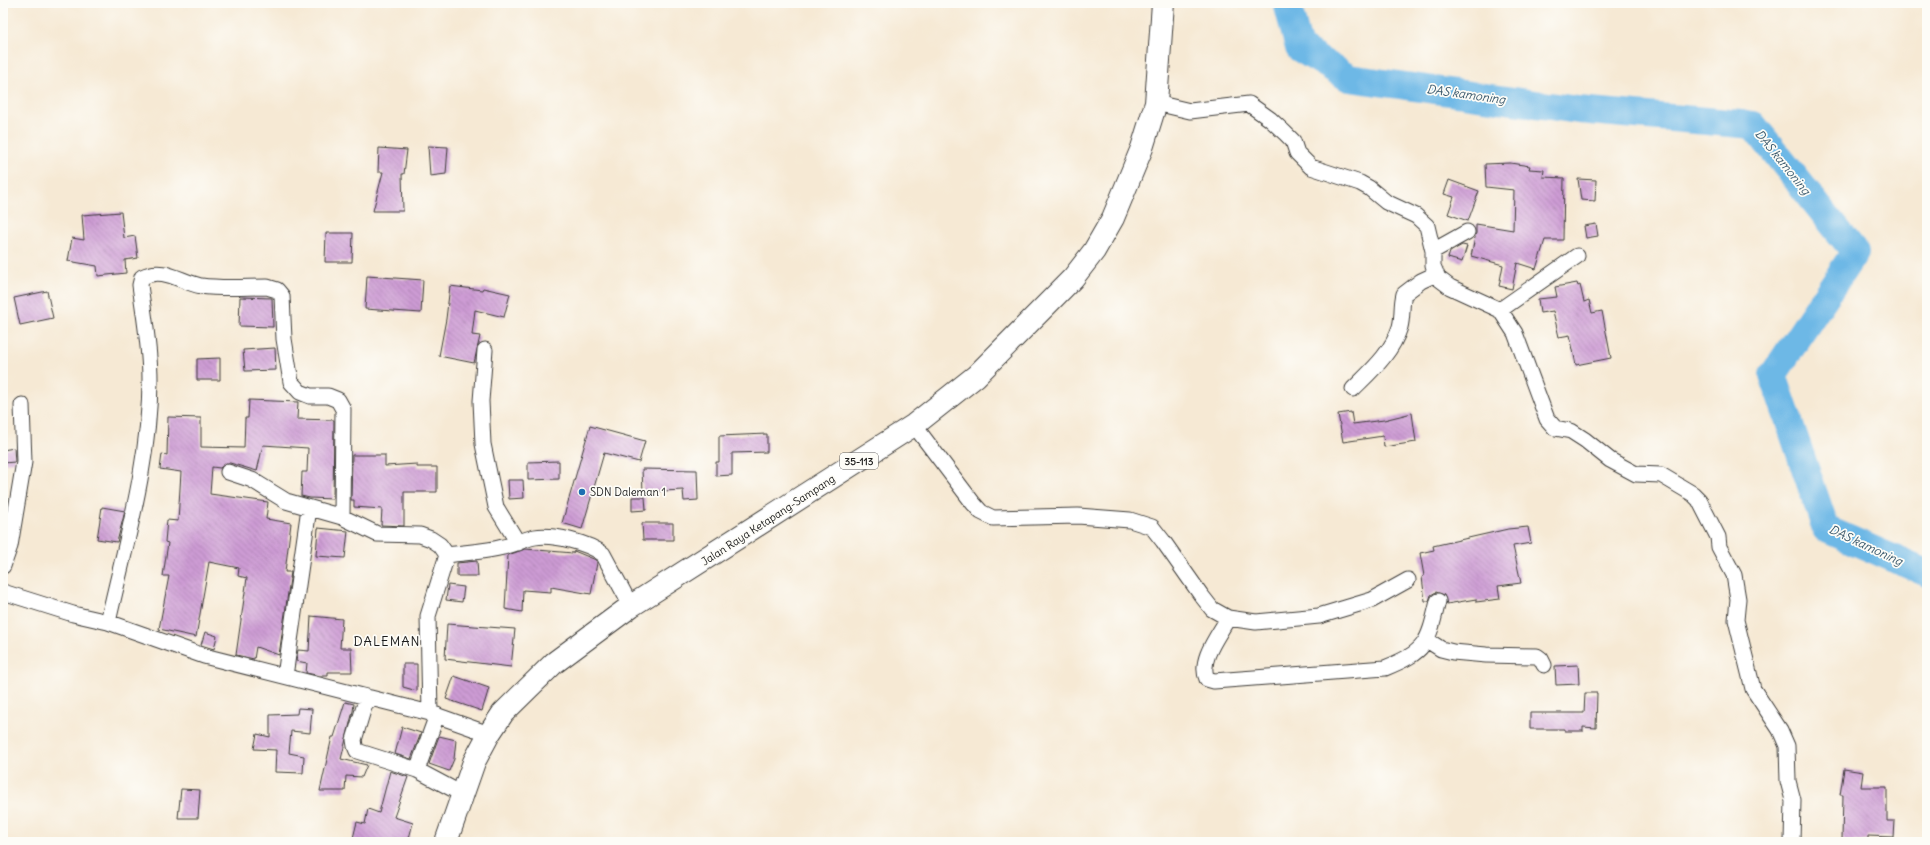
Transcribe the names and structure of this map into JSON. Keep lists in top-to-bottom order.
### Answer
{
  "streets": {
    "main road": ["35-113", "Jalan Raya Ketapang-Sampang"]
  },
  "districts": ["DALEMAN"],
  "water": ["DAS kamoning"],
  "places": ["SDN Daleman 1"]
}
